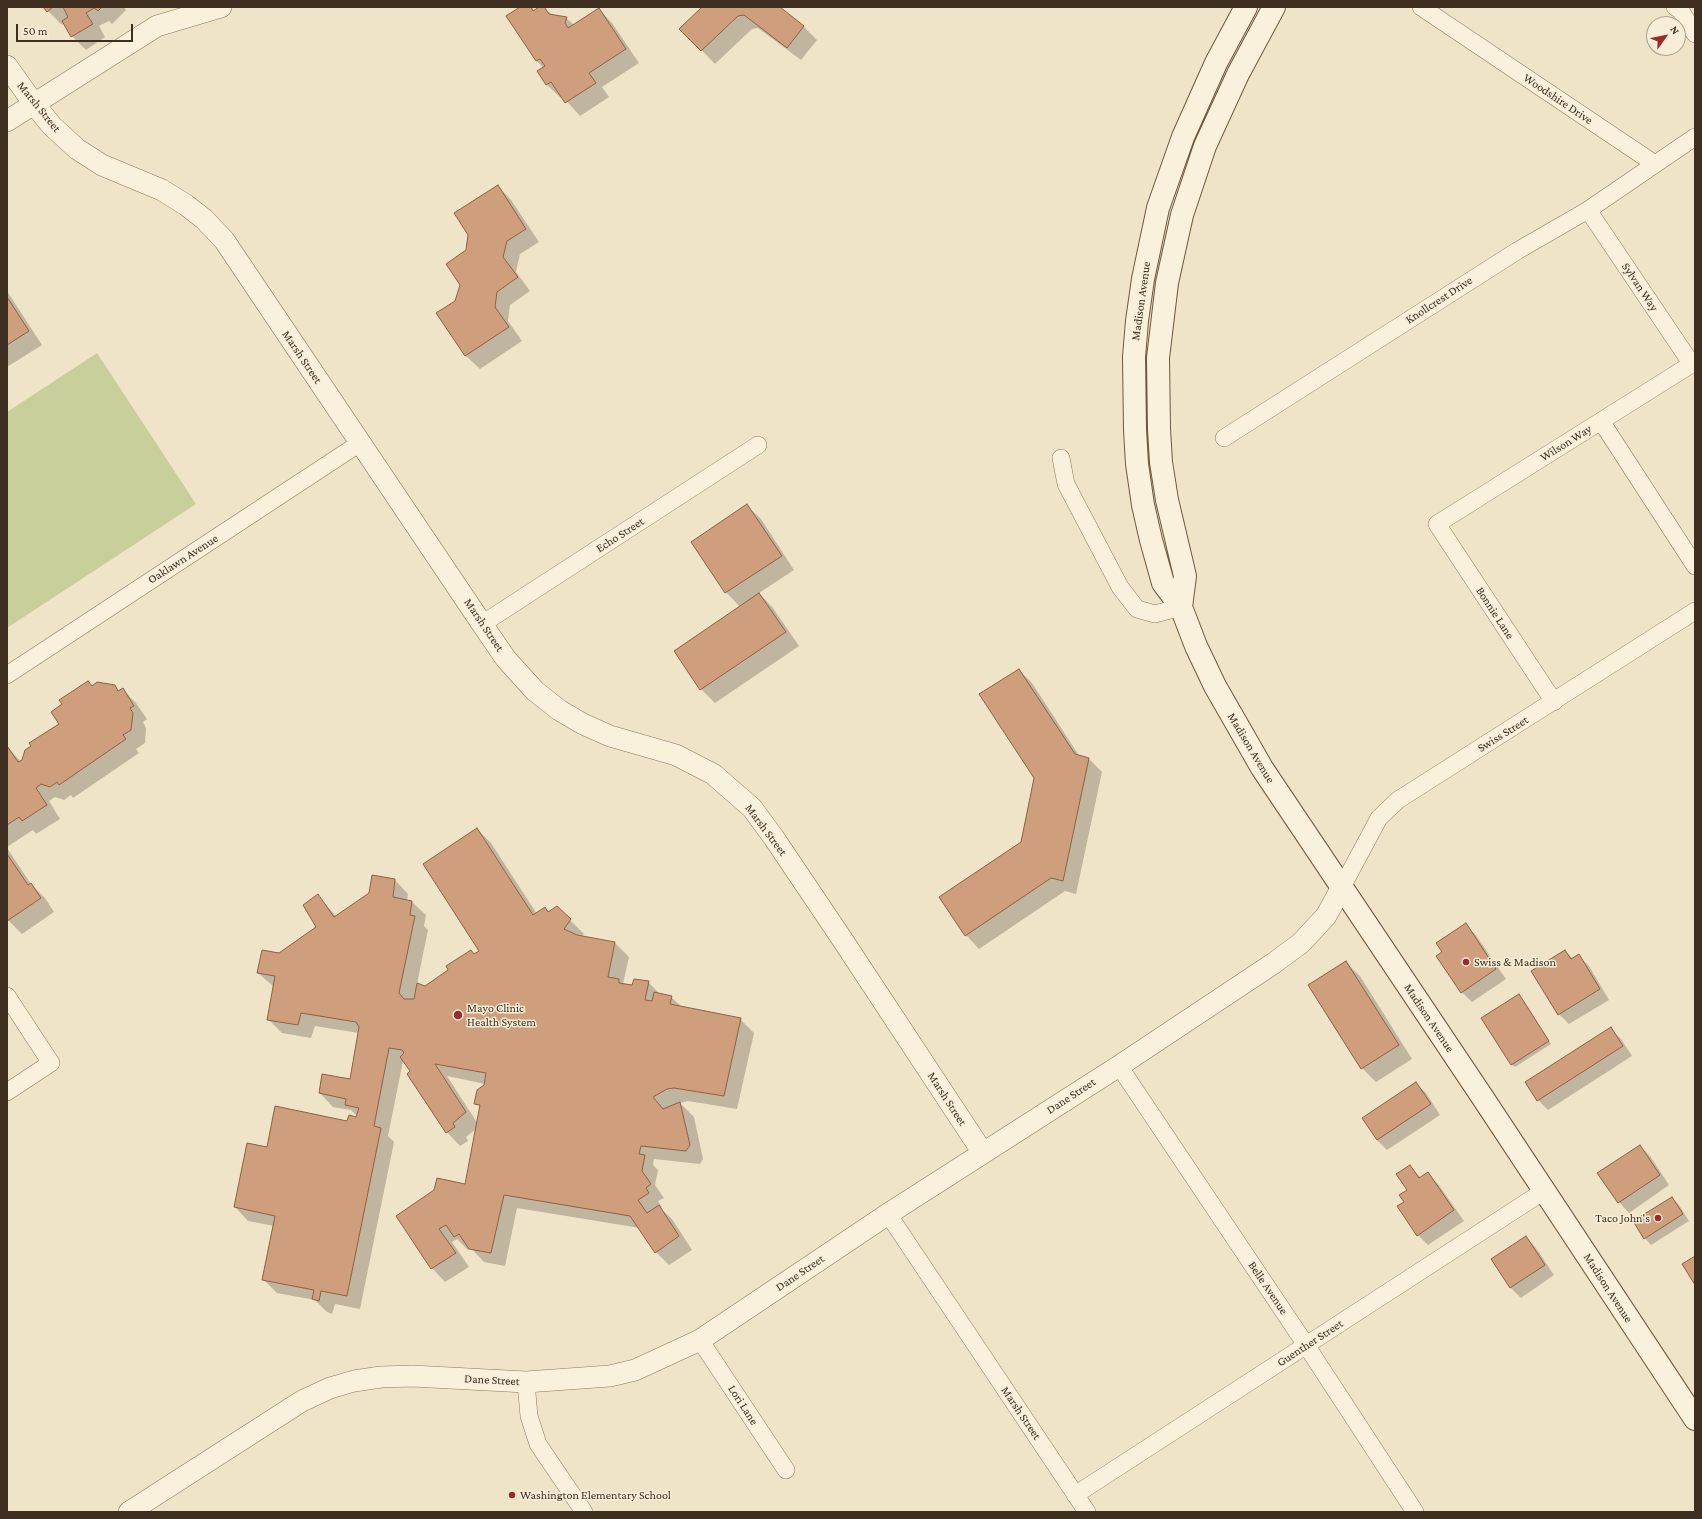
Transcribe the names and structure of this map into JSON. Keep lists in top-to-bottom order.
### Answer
{
  "streets": {
    "main road": ["Madison Avenue"],
    "street": [
      "Woodshire Drive",
      "Marsh Street",
      "Sylvan Way",
      "Knollcrest Drive",
      "Wilson Way",
      "Echo Street",
      "Oaklawn Avenue",
      "Bonnie Lane",
      "Swiss Street",
      "Dane Street",
      "Belle Avenue",
      "Guenther Street",
      "Lori Lane"
    ]
  },
  "crossings": [
    ["Woodshire Drive", "Knollcrest Drive"],
    ["Marsh Street", "Echo Street"],
    ["Marsh Street", "Oaklawn Avenue"],
    ["Marsh Street", "Dane Street"],
    ["Marsh Street", "Guenther Street"],
    ["Sylvan Way", "Knollcrest Drive"],
    ["Sylvan Way", "Wilson Way"],
    ["Madison Avenue", "Swiss Street"],
    ["Madison Avenue", "Dane Street"],
    ["Madison Avenue", "Guenther Street"],
    ["Wilson Way", "Bonnie Lane"],
    ["Bonnie Lane", "Swiss Street"],
    ["Swiss Street", "Dane Street"],
    ["Dane Street", "Belle Avenue"],
    ["Dane Street", "Lori Lane"],
    ["Belle Avenue", "Guenther Street"]
  ],
  "places": [
    "Swiss & Madison",
    "Mayo Clinic Health System",
    "Taco John's",
    "Washington Elementary School"
  ],
  "scale_bar": "50 m",
  "north": "top right"
}
